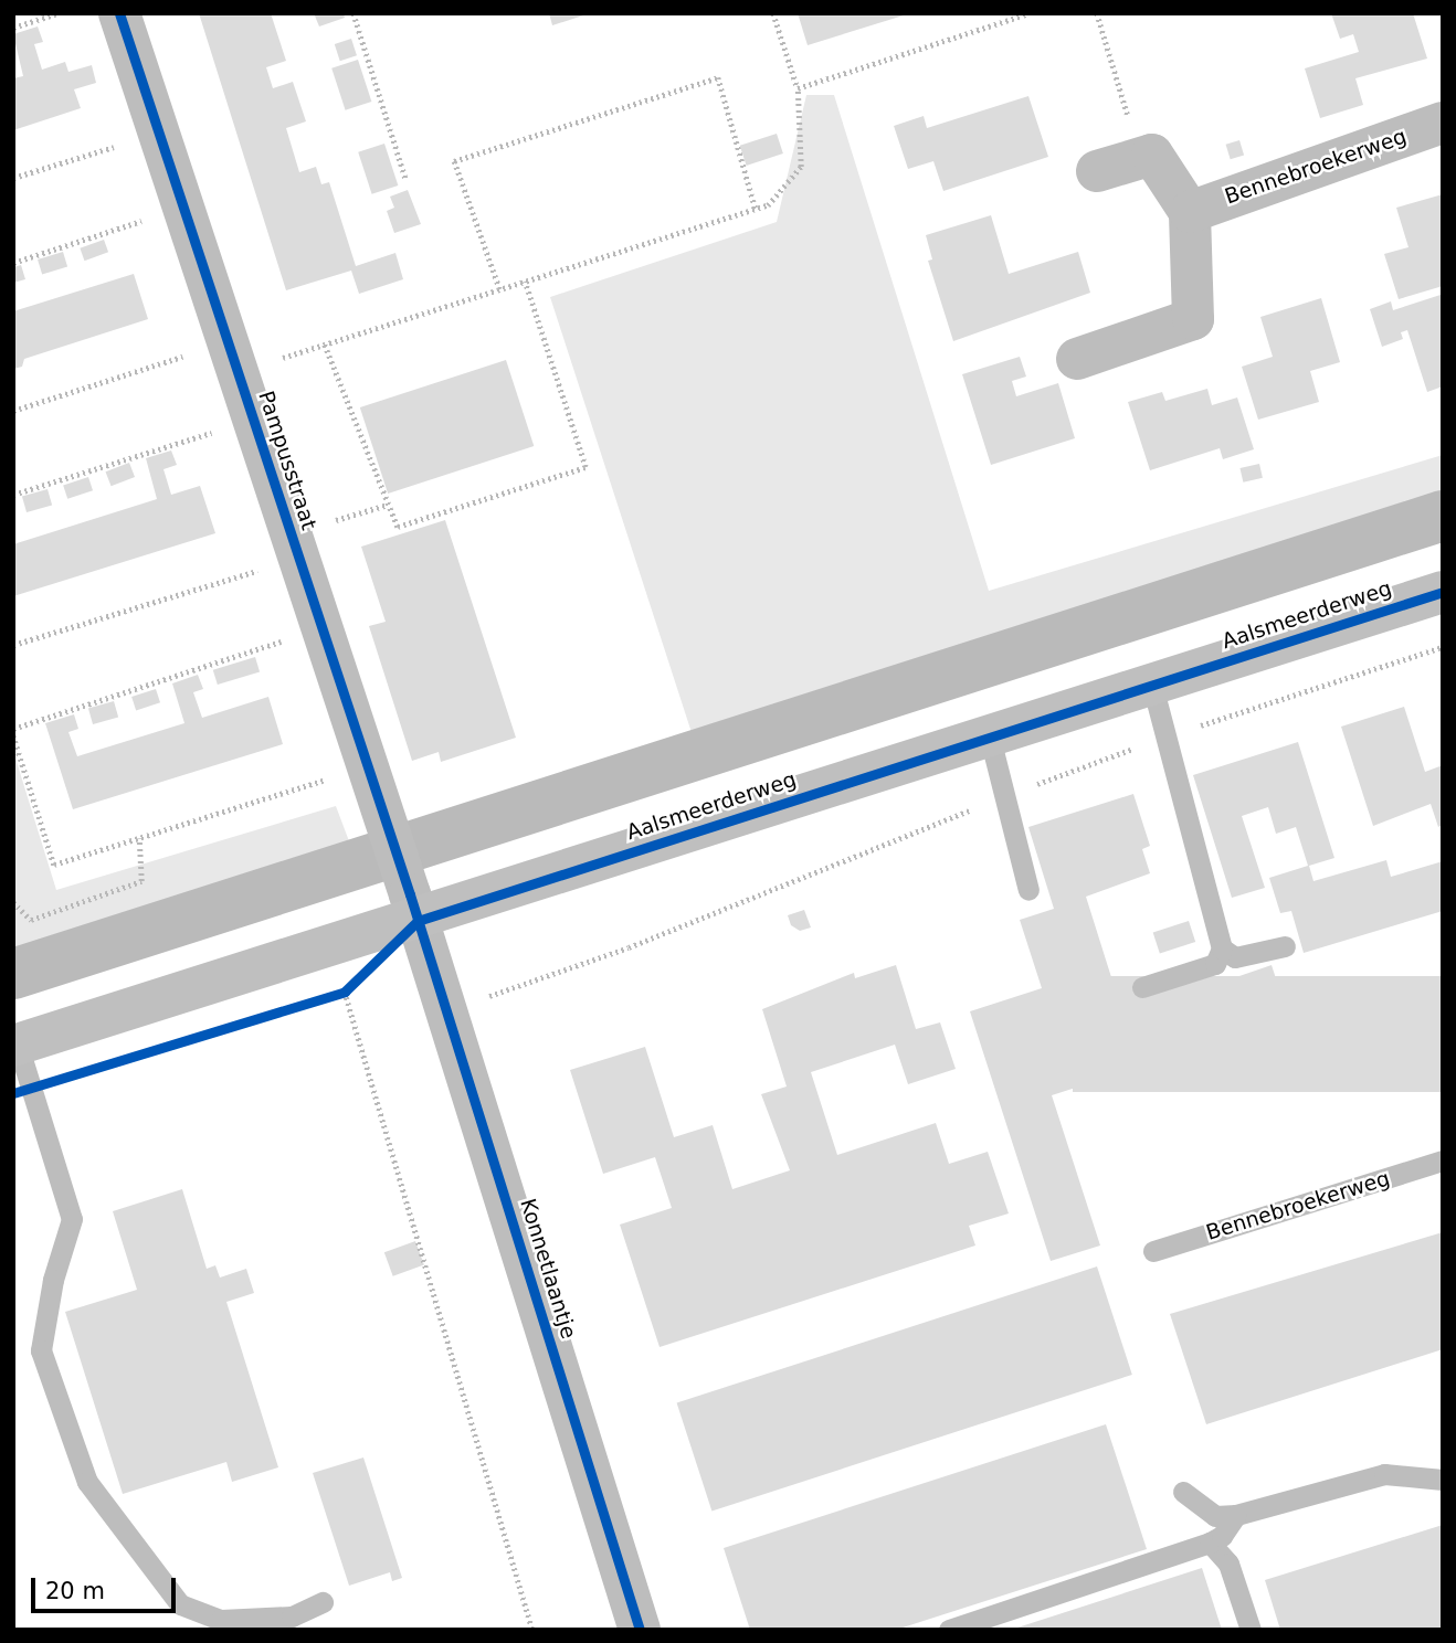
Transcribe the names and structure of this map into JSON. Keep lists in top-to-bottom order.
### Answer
{
  "streets": {
    "street": [
      "Bennebroekerweg",
      "Pampusstraat",
      "Aalsmeerderweg",
      "Konnetlaantje"
    ]
  },
  "crossings": [
    ["Pampusstraat", "Aalsmeerderweg"],
    ["Pampusstraat", "Konnetlaantje"],
    ["Aalsmeerderweg", "Konnetlaantje"]
  ],
  "scale_bar": "20 m"
}
